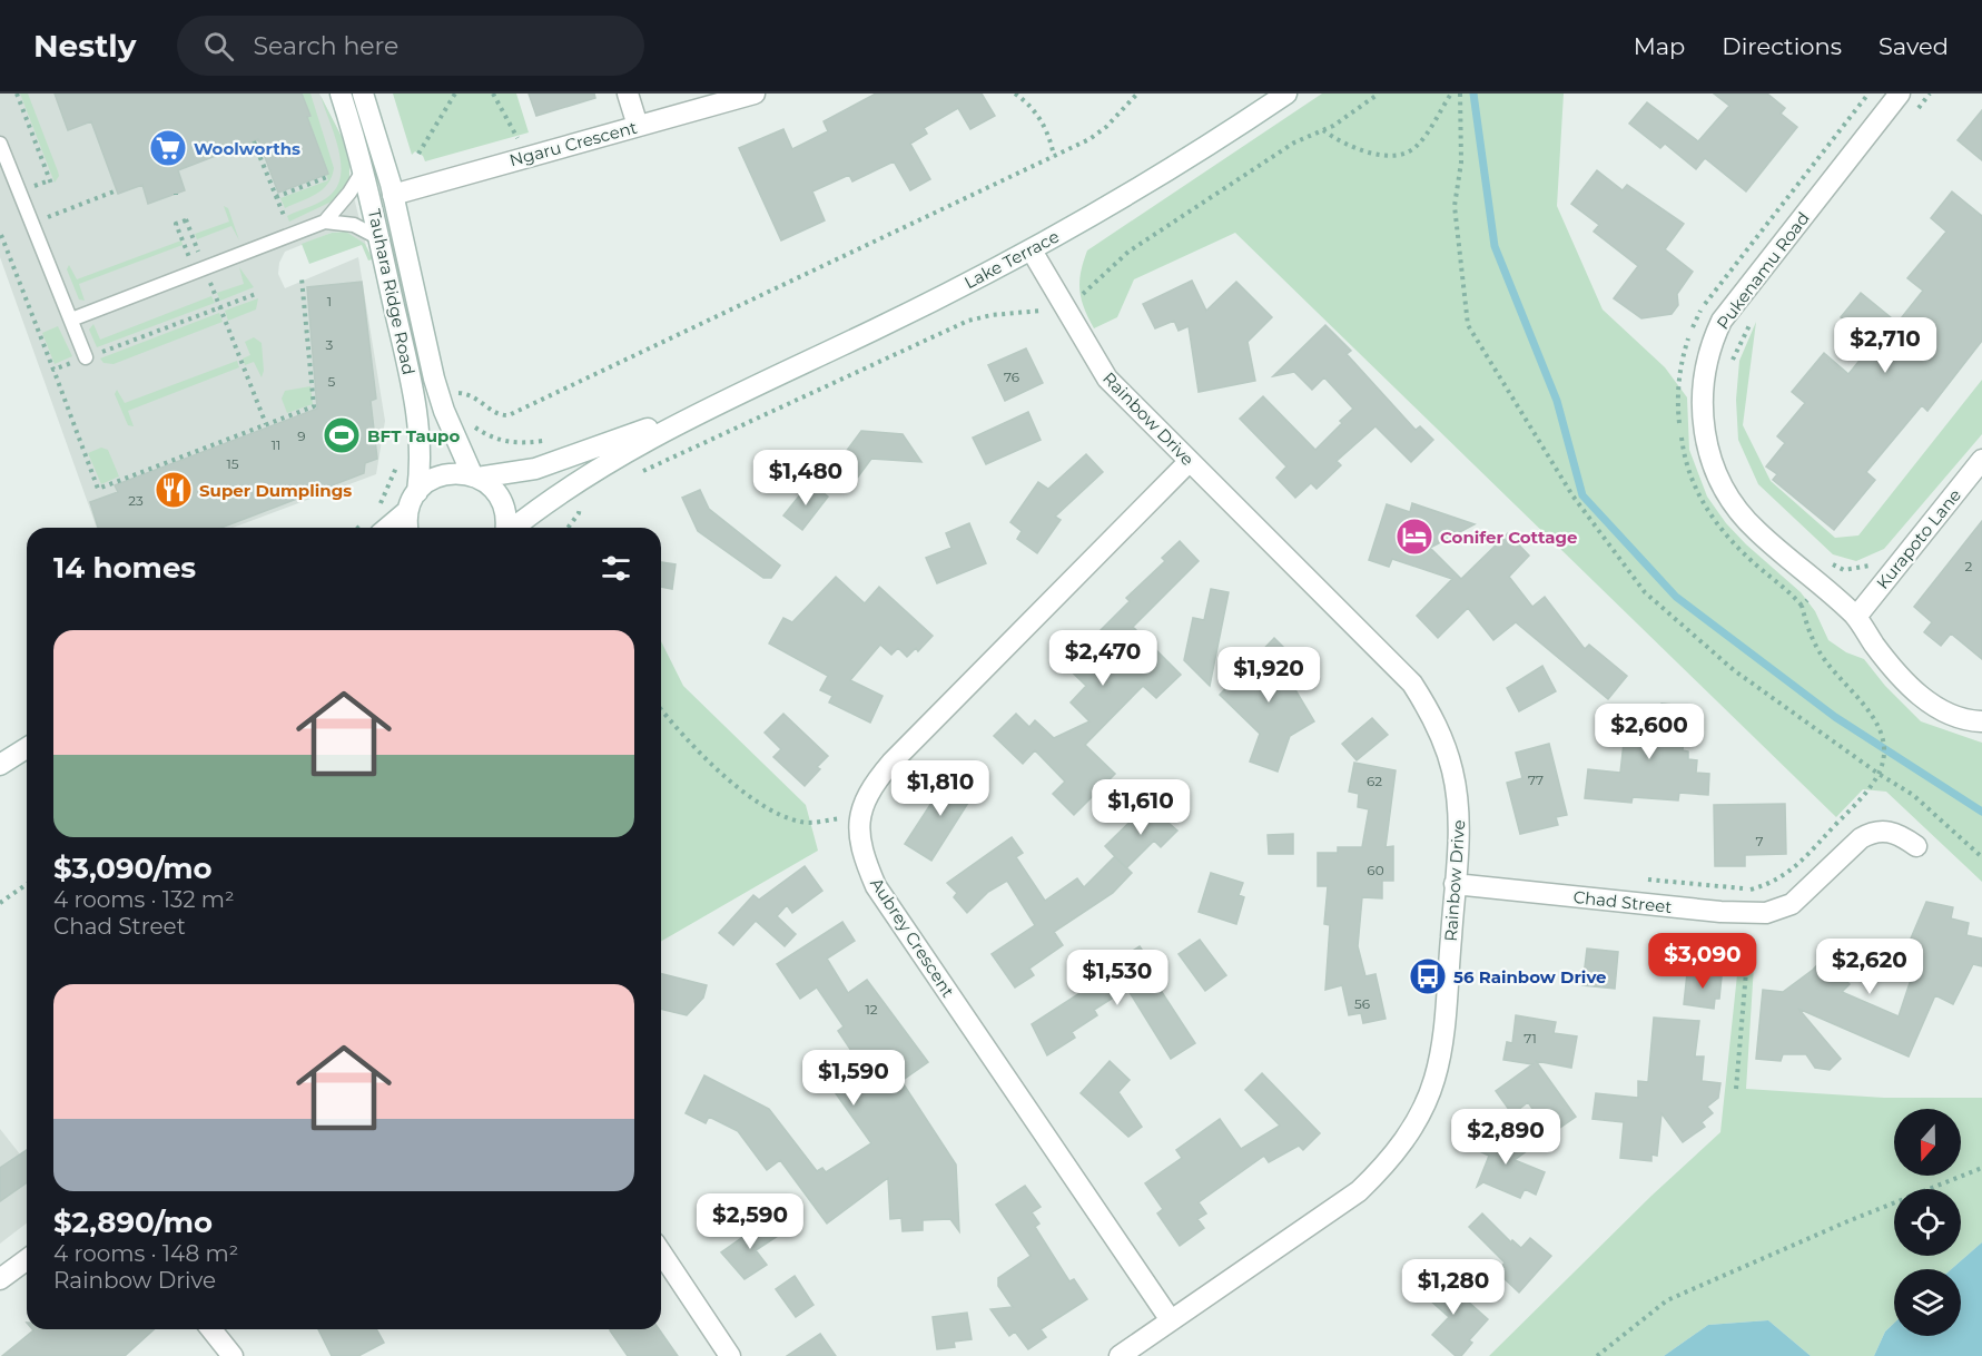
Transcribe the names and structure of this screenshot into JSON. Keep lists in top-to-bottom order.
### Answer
{
  "streets": {
    "street": [
      "Ngaru Crescent",
      "Lake Terrace",
      "Pukenamu Road",
      "Tauhara Ridge Road",
      "Rainbow Drive",
      "Kurapoto Lane",
      "Chad Street",
      "Aubrey Crescent"
    ]
  },
  "crossings": [
    ["Ngaru Crescent", "Tauhara Ridge Road"],
    ["Lake Terrace", "Tauhara Ridge Road"],
    ["Lake Terrace", "Rainbow Drive"],
    ["Pukenamu Road", "Kurapoto Lane"],
    ["Rainbow Drive", "Chad Street"],
    ["Rainbow Drive", "Aubrey Crescent"]
  ],
  "places": {
    "supermarket": ["Woolworths"],
    "sports": ["BFT Taupo"],
    "restaurant": ["Super Dumplings"],
    "hotel": ["Conifer Cottage"],
    "bus stop": ["56 Rainbow Drive"]
  },
  "house_numbers": [
    "1",
    "3",
    "76",
    "5",
    "9",
    "11",
    "15",
    "23",
    "2",
    "77",
    "62",
    "7",
    "60",
    "56",
    "12",
    "71"
  ],
  "north": "bottom",
  "page": {
    "header": "Nestly",
    "search": "Search here",
    "nav": ["Map", "Directions", "Saved"],
    "price": [
      "$2,710",
      "$1,480",
      "$2,470",
      "$1,920",
      "$2,600",
      "$1,810",
      "$1,610",
      "$3,090",
      "$2,620",
      "$1,530",
      "$1,590",
      "$2,890",
      "$2,590",
      "$1,280"
    ],
    "heading": "14 homes",
    "list": [
      {
        "name": "$3,090/mo",
        "note": "4 rooms · 132 m² · Chad Street"
      },
      {
        "name": "$2,890/mo",
        "note": "4 rooms · 148 m² · Rainbow Drive"
      }
    ]
  }
}
